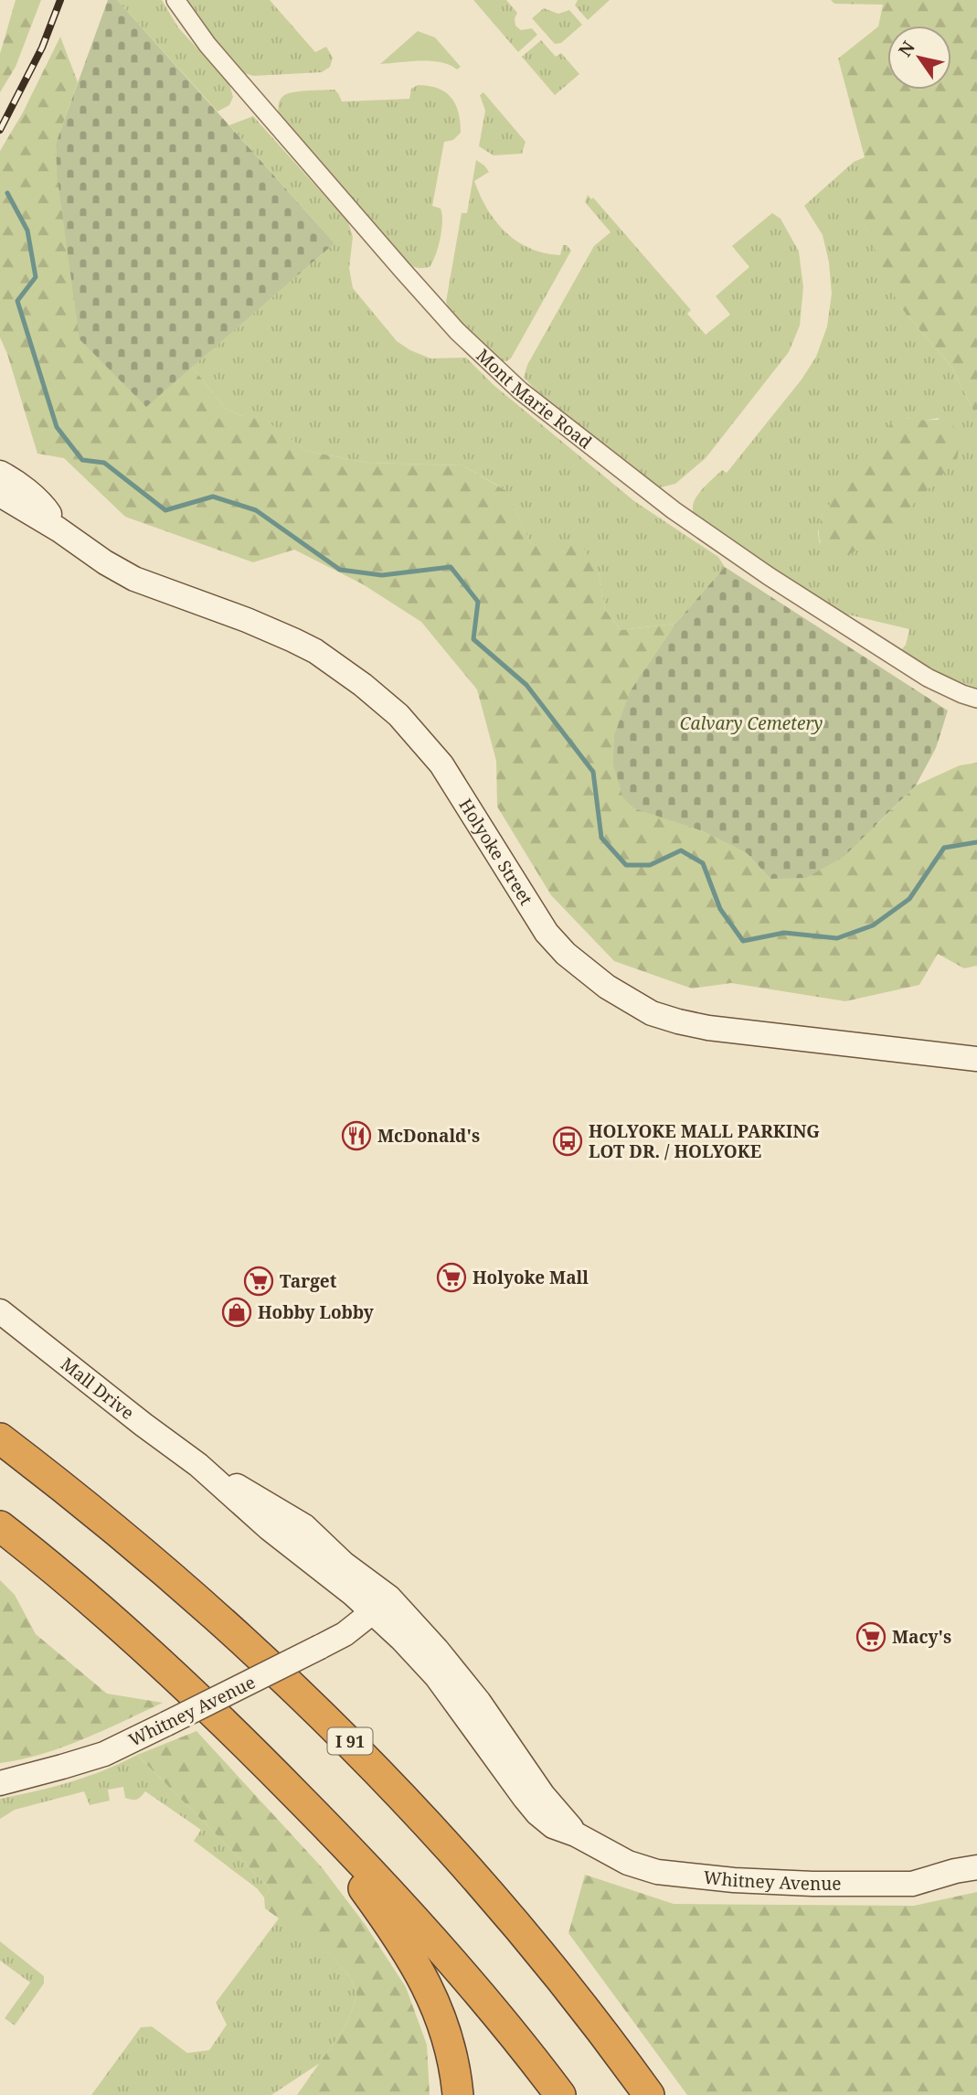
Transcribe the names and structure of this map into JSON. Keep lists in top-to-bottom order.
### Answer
{
  "streets": {
    "highway": ["I 91"],
    "street": [
      "Mont Marie Road",
      "Holyoke Street",
      "Mall Drive",
      "Whitney Avenue"
    ]
  },
  "crossings": [
    ["Mall Drive", "Whitney Avenue"]
  ],
  "parks": ["Calvary Cemetery"],
  "places": {
    "restaurant": ["McDonald's"],
    "bus stop": ["HOLYOKE MALL PARKING LOT DR. / HOLYOKE"],
    "supermarket": ["Holyoke Mall", "Target", "Macy's"],
    "shop": ["Hobby Lobby"]
  },
  "north": "top left"
}
